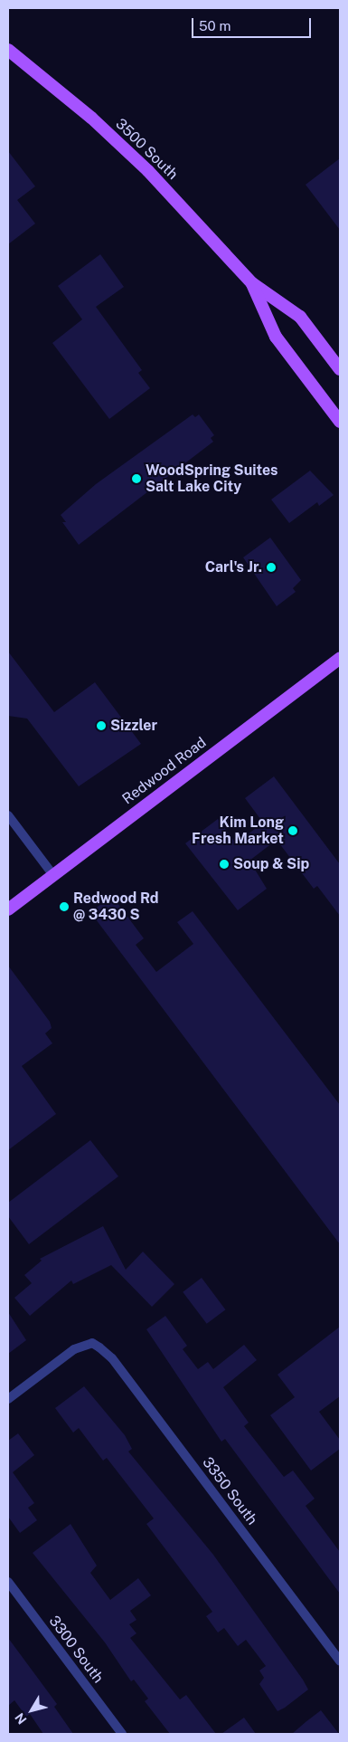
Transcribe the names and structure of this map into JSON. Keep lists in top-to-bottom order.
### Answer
{
  "streets": {
    "main road": ["3500 South", "Redwood Road"],
    "street": ["3350 South", "3300 South"]
  },
  "places": [
    "WoodSpring Suites Salt Lake City",
    "Carl's Jr.",
    "Sizzler",
    "Kim Long Fresh Market",
    "Soup & Sip",
    "Redwood Rd @ 3430 S"
  ],
  "scale_bar": "50 m",
  "north": "bottom left"
}
